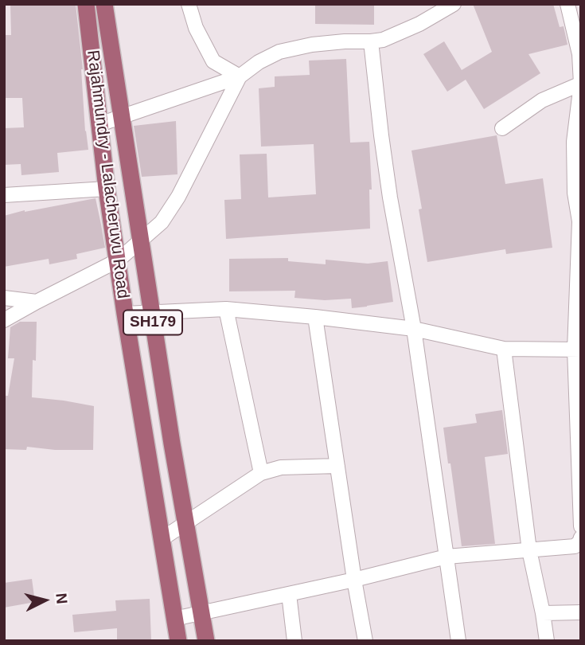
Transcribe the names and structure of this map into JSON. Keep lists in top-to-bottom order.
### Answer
{
  "streets": {
    "main road": ["Rajahmundry - Lalacheruvu Road", "SH179"]
  },
  "north": "right"
}
